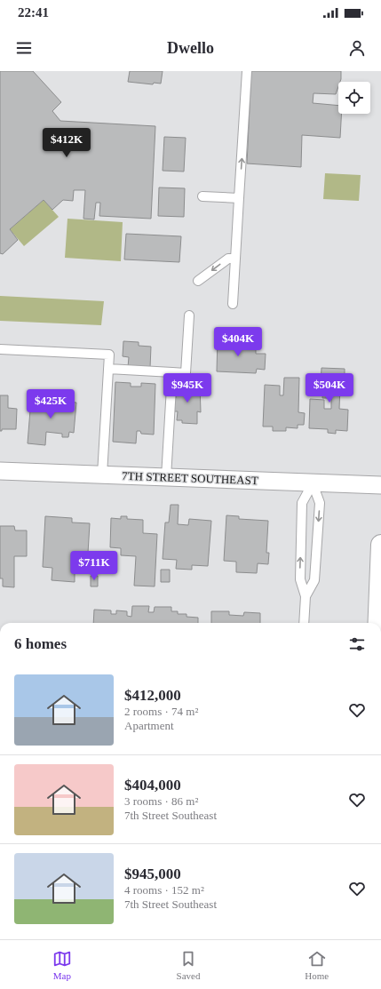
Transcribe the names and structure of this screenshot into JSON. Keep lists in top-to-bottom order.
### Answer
{
  "streets": {
    "street": ["7TH STREET SOUTHEAST"]
  },
  "page": {
    "status": "22:41",
    "header": "Dwello",
    "price": [
      "$412K",
      "$404K",
      "$945K",
      "$504K",
      "$425K",
      "$711K"
    ],
    "heading": "6 homes",
    "list": [
      {
        "name": "$412,000",
        "note": "2 rooms · 74 m² · Apartment"
      },
      {
        "name": "$404,000",
        "note": "3 rooms · 86 m² · 7th Street Southeast"
      },
      {
        "name": "$945,000",
        "note": "4 rooms · 152 m² · 7th Street Southeast"
      }
    ],
    "tabs": ["Map", "Saved", "Home"]
  }
}
